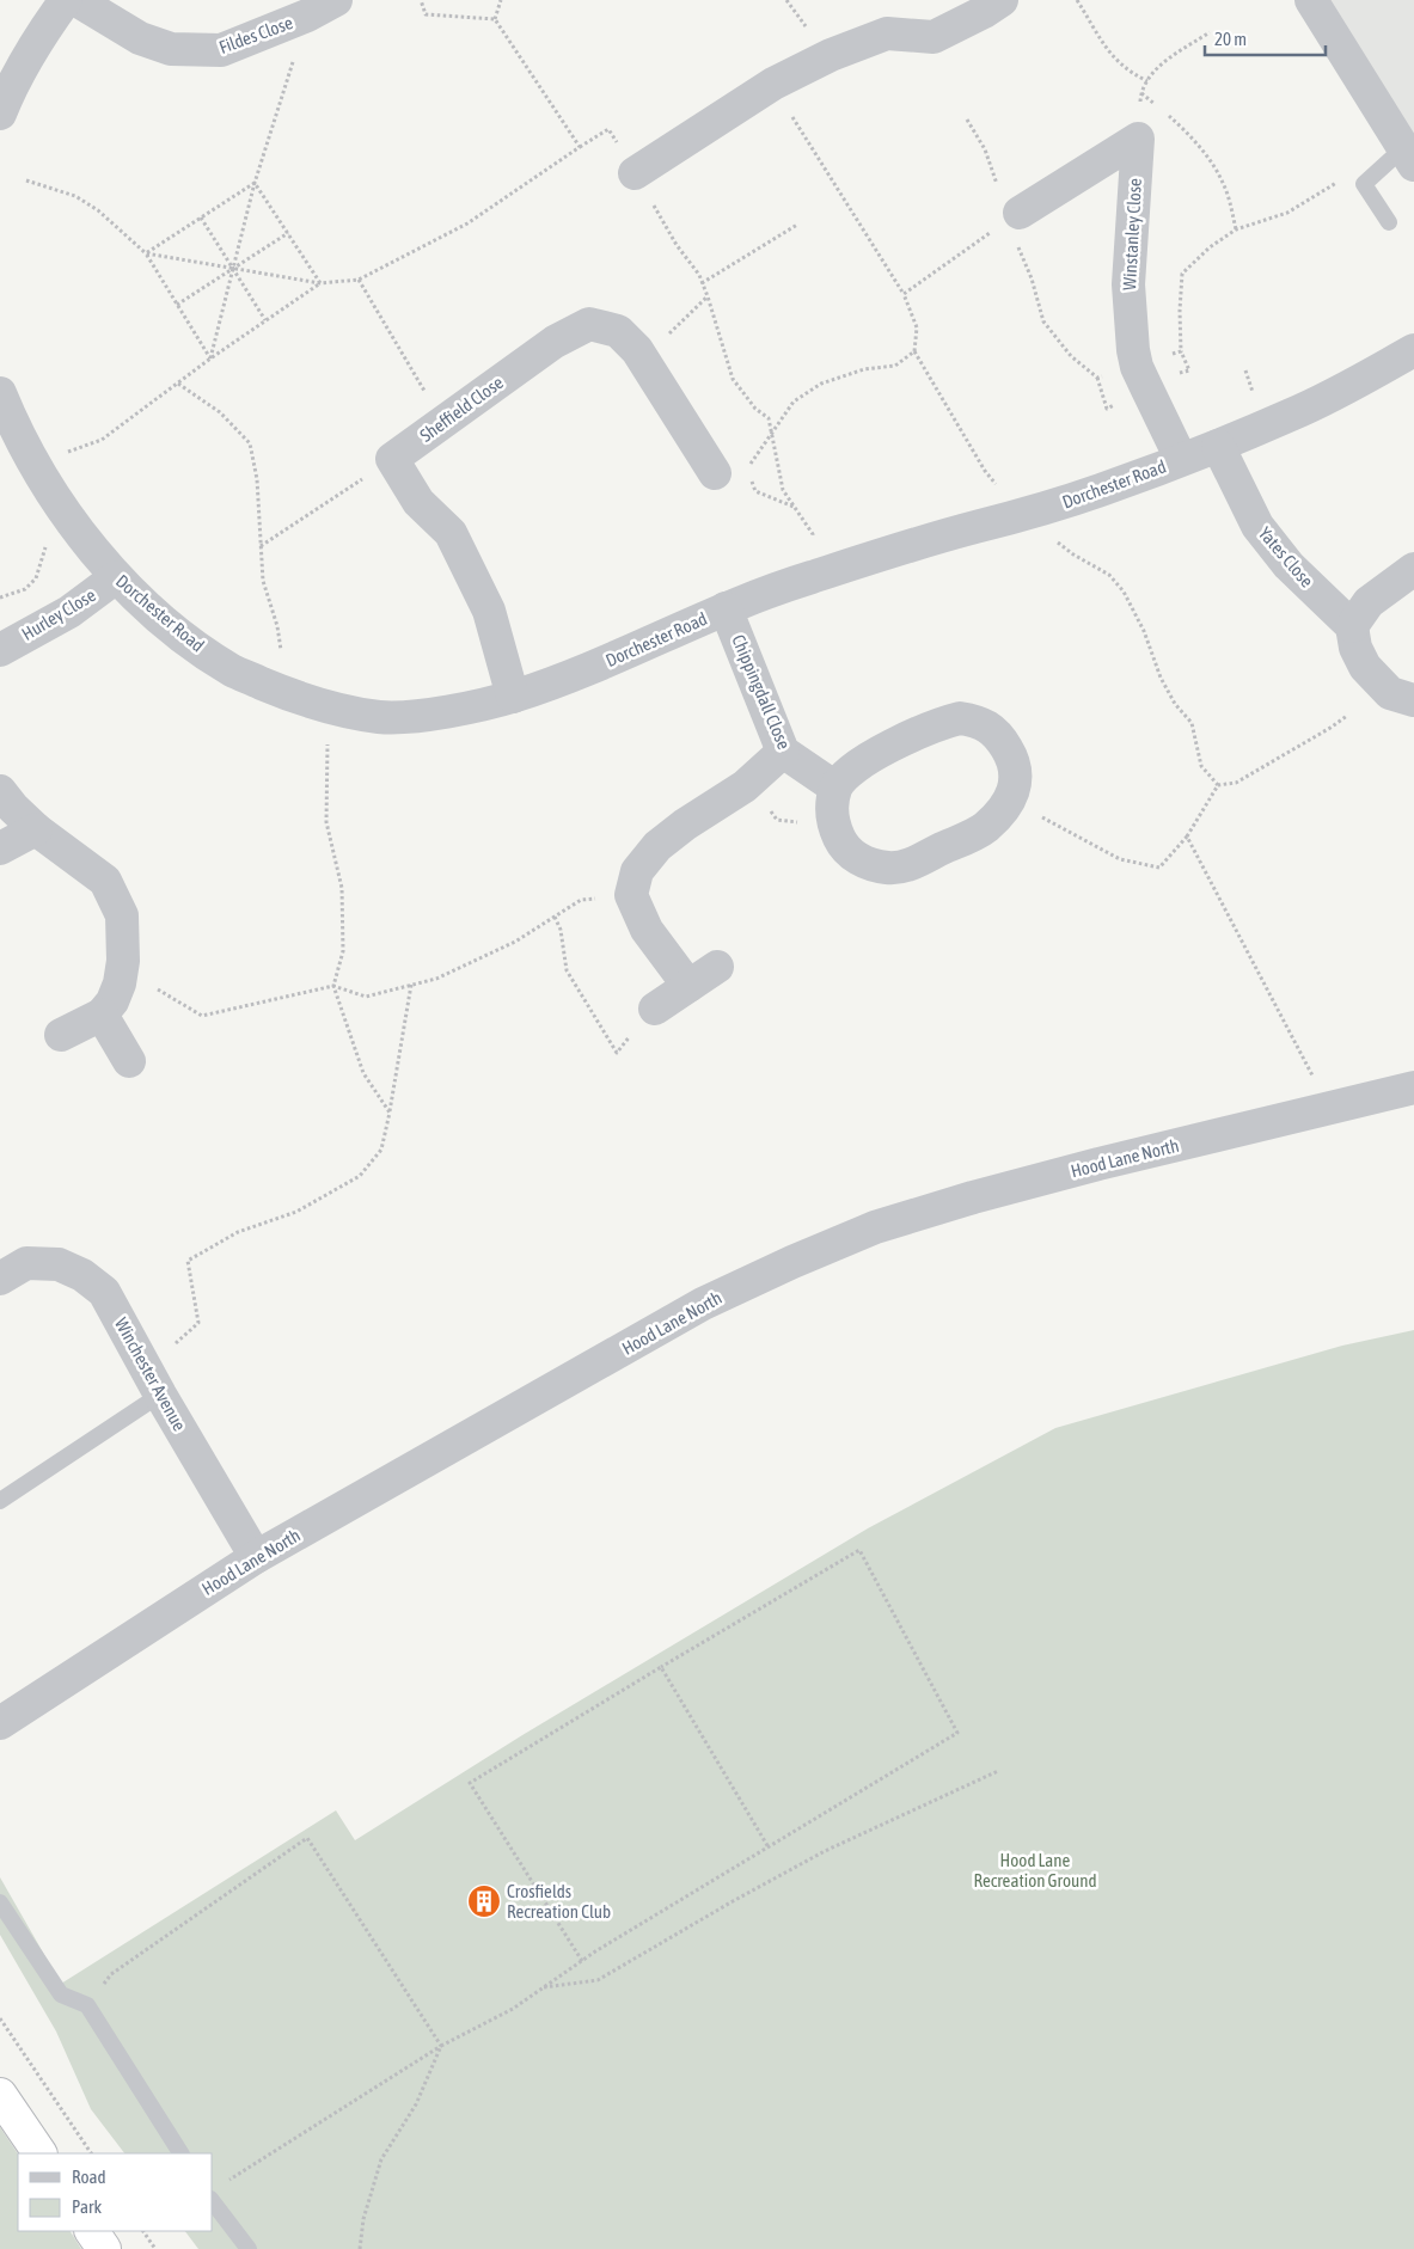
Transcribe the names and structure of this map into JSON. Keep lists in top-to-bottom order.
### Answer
{
  "streets": {
    "street": [
      "Fildes Close",
      "Winstanley Close",
      "Sheffield Close",
      "Dorchester Road",
      "Yates Close",
      "Hurley Close",
      "Chippingdall Close",
      "Hood Lane North",
      "Winchester Avenue"
    ]
  },
  "crossings": [
    ["Winstanley Close", "Dorchester Road"],
    ["Dorchester Road", "Yates Close"],
    ["Dorchester Road", "Hurley Close"],
    ["Dorchester Road", "Chippingdall Close"],
    ["Hood Lane North", "Winchester Avenue"]
  ],
  "parks": ["Hood Lane Recreation Ground"],
  "places": {
    "building": ["Crosfields Recreation Club"]
  },
  "legend": ["Road", "Park"],
  "scale_bar": "20 m"
}
